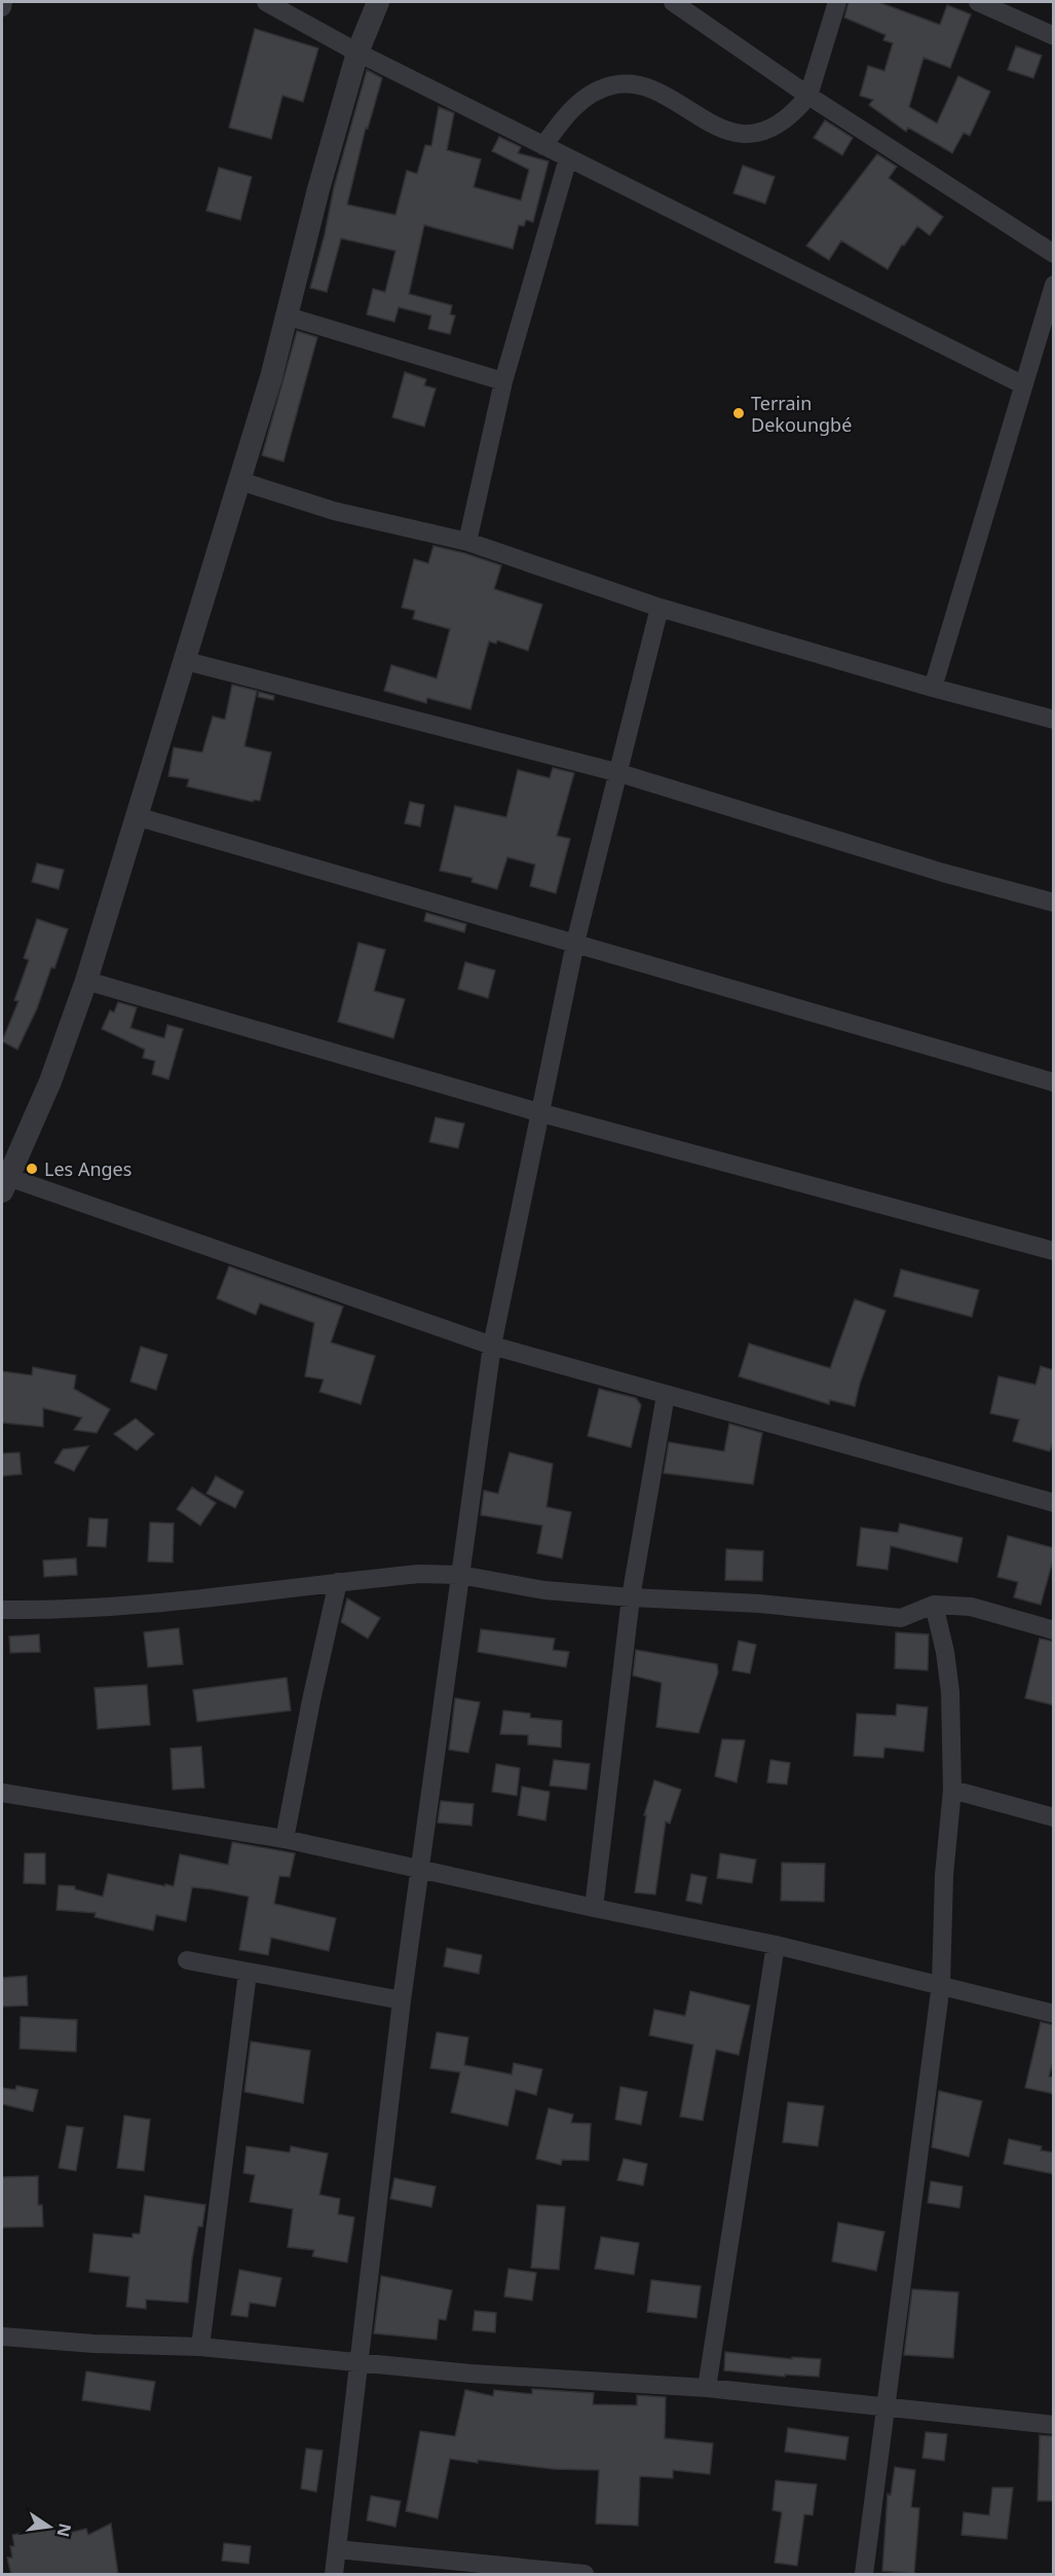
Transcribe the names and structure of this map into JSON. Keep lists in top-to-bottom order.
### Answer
{
  "places": ["Terrain Dekoungbé", "Les Anges"],
  "north": "right"
}
